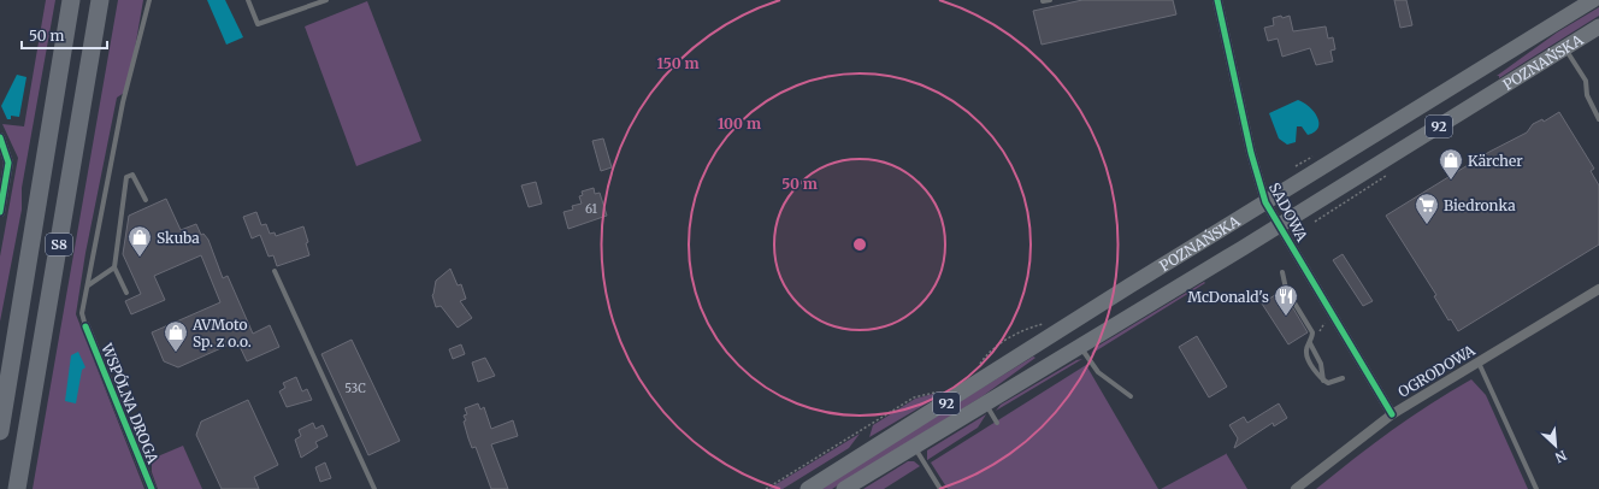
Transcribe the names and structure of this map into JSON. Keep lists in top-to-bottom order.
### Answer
{
  "streets": {
    "highway": ["S8"],
    "main road": ["POZNAŃSKA", "92"],
    "street": ["SADOWA", "OGRODOWA", "WSPÓLNA DROGA"]
  },
  "crossings": [
    ["POZNAŃSKA", "SADOWA"],
    ["SADOWA", "OGRODOWA"]
  ],
  "places": {
    "shop": ["Kärcher", "Skuba", "AVMoto Sp. z o.o."],
    "supermarket": ["Biedronka"],
    "restaurant": ["McDonald's"]
  },
  "house_numbers": ["61", "53C"],
  "scale_bar": "50 m",
  "north": "bottom right",
  "rings": ["150 m", "100 m", "50 m"]
}
